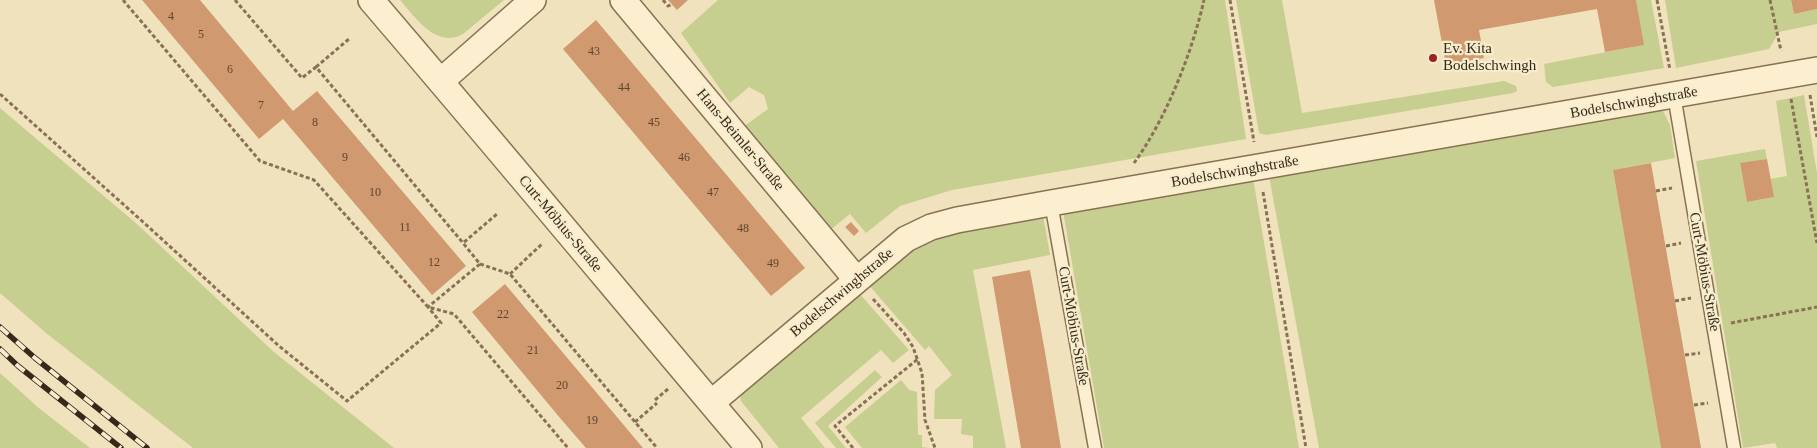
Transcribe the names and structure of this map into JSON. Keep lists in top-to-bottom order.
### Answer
{
  "streets": {
    "street": ["Bodelschwinghstraße", "Hans-Beimler-Straße", "Curt-Möbius-Straße"]
  },
  "crossings": [
    ["Bodelschwinghstraße", "Hans-Beimler-Straße"],
    ["Bodelschwinghstraße", "Curt-Möbius-Straße"]
  ],
  "places": ["Ev. Kita Bodelschwingh"],
  "house_numbers": [
    "4",
    "5",
    "43",
    "6",
    "44",
    "7",
    "8",
    "45",
    "9",
    "46",
    "10",
    "47",
    "11",
    "48",
    "12",
    "49",
    "22",
    "21",
    "20",
    "19"
  ]
}
